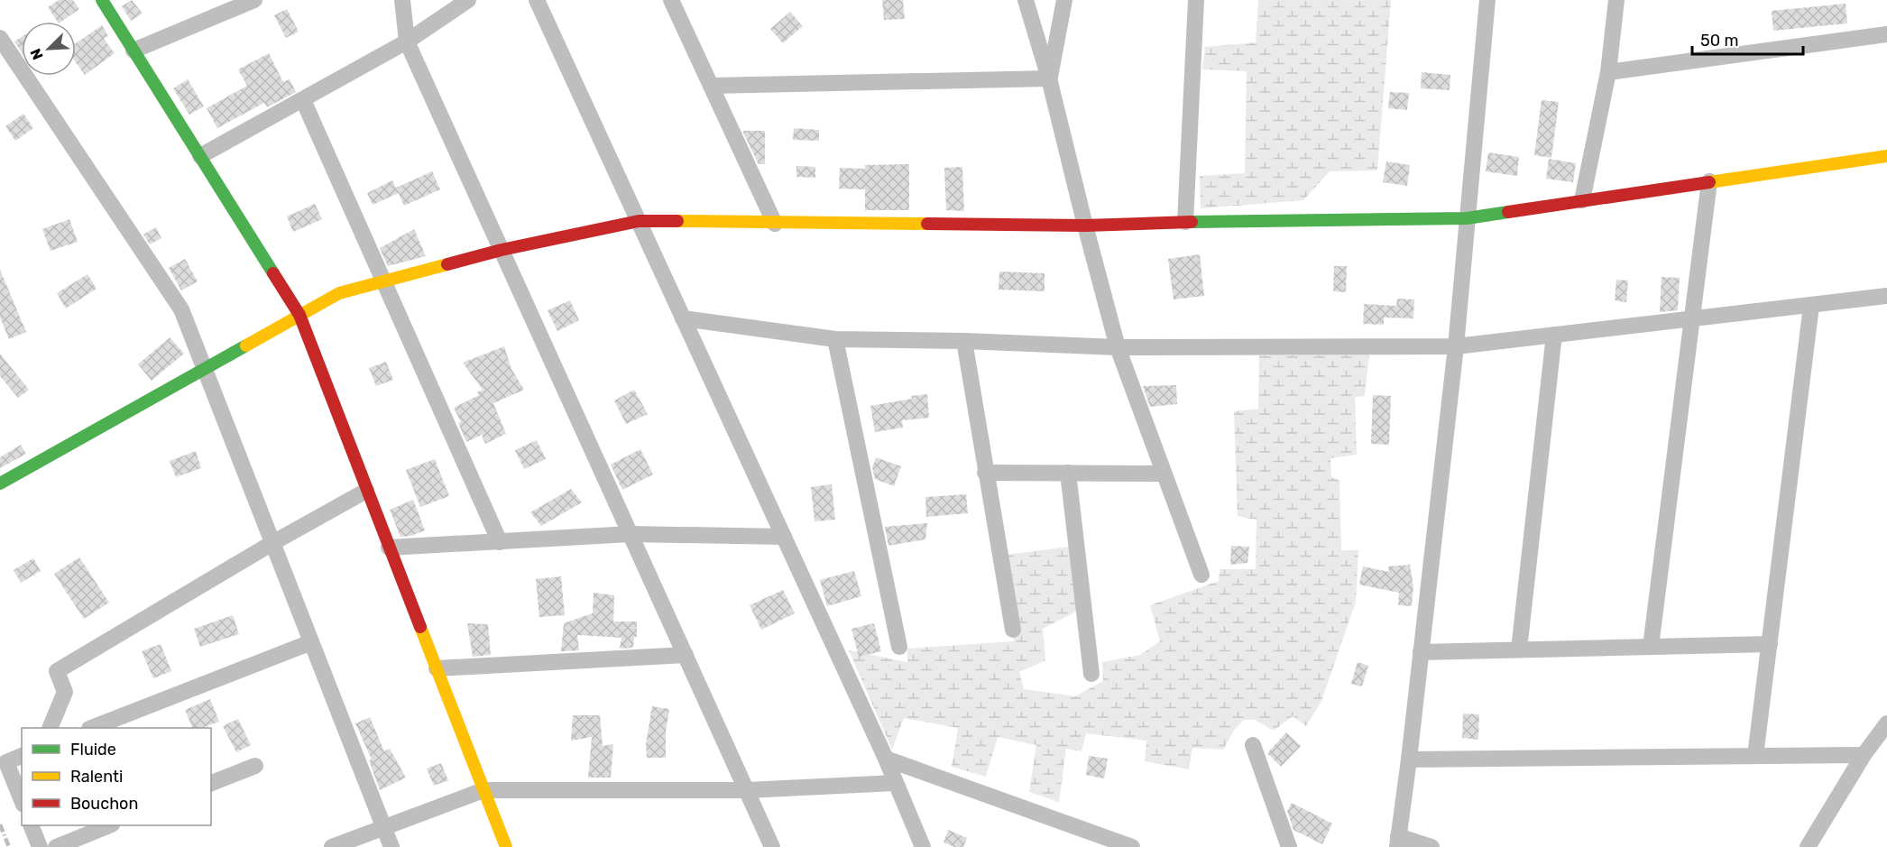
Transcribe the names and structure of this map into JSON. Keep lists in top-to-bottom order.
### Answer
{
  "legend": ["Fluide", "Ralenti", "Bouchon"],
  "scale_bar": "50 m",
  "north": "bottom left"
}
